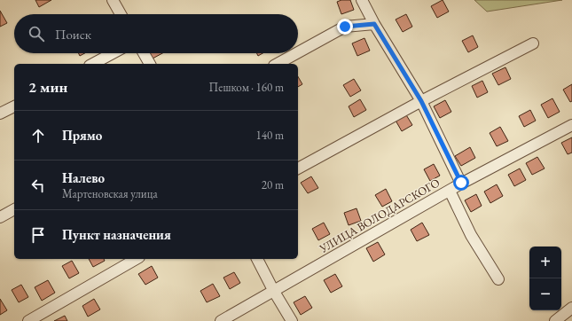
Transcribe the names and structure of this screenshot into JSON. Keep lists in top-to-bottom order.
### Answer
{
  "streets": {
    "street": ["УЛИЦА ВОЛОДАРСКОГО"]
  },
  "page": {
    "search": "Поиск",
    "heading": ["2 мин", "Пешком · 160 m"],
    "list": [
      ["Прямо", "140 m"],
      ["Налево", "Мартеновская улица", "20 m"],
      "Пункт назначения"
    ],
    "map_buttons": ["+", "−"]
  }
}
